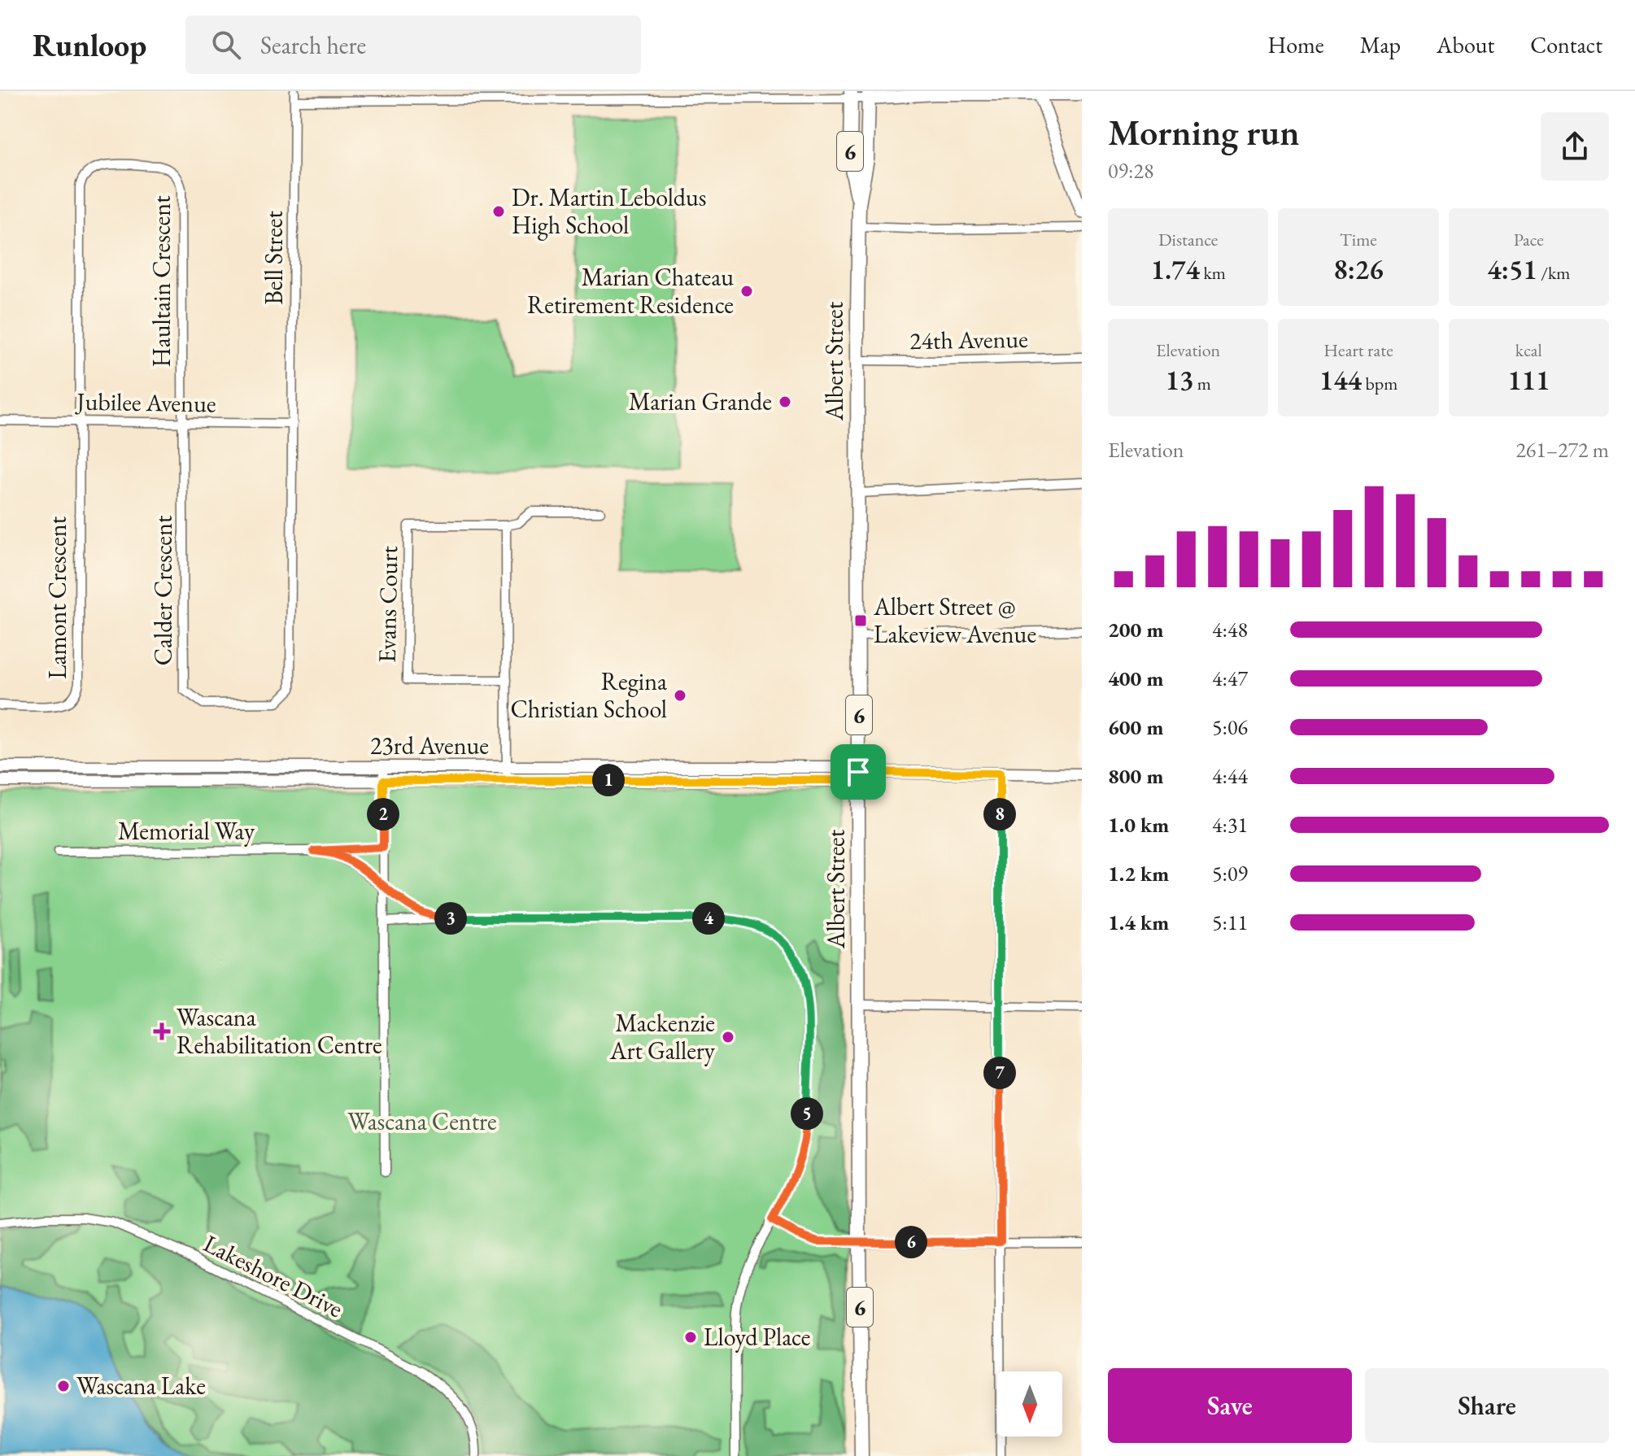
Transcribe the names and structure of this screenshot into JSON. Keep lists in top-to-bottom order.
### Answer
{
  "streets": {
    "main road": ["6", "Albert Street", "23rd Avenue"],
    "street": [
      "Bell Street",
      "Haultain Crescent",
      "24th Avenue",
      "Jubilee Avenue",
      "Calder Crescent",
      "Lamont Crescent",
      "Evans Court",
      "Memorial Way",
      "Lakeshore Drive"
    ]
  },
  "crossings": [
    ["Bell Street", "Jubilee Avenue"],
    ["Bell Street", "Calder Crescent"],
    ["Haultain Crescent", "Jubilee Avenue"],
    ["Haultain Crescent", "Calder Crescent"],
    ["Haultain Crescent", "Lamont Crescent"],
    ["24th Avenue", "Albert Street"],
    ["Albert Street", "23rd Avenue"],
    ["Jubilee Avenue", "Calder Crescent"],
    ["Jubilee Avenue", "Lamont Crescent"]
  ],
  "parks": ["Wascana Centre"],
  "places": {
    "other": [
      "Dr. Martin Leboldus High School",
      "Marian Chateau Retirement Residence",
      "Marian Grande",
      "Regina Christian School",
      "Mackenzie Art Gallery",
      "Lloyd Place",
      "Wascana Lake"
    ],
    "transit": ["Albert Street @ Lakeview Avenue"],
    "health": ["Wascana Rehabilitation Centre"]
  },
  "north": "bottom",
  "page": {
    "header": "Runloop",
    "search": "Search here",
    "nav": [
      "Home",
      "Map",
      "About",
      "Contact"
    ],
    "heading": ["Morning run", "09:28"],
    "stats": [
      ["Distance", "1.74 km"],
      ["Time", "8:26"],
      ["Pace", "4:51 /km"],
      ["Elevation", "13 m"],
      ["Heart rate", "144 bpm"],
      ["kcal", "111"]
    ],
    "chart": ["Elevation", "261–272 m"],
    "list": [
      {
        "name": "200 m",
        "note": "4:48"
      },
      {
        "name": "400 m",
        "note": "4:47"
      },
      {
        "name": "600 m",
        "note": "5:06"
      },
      {
        "name": "800 m",
        "note": "4:44"
      },
      {
        "name": "1.0 km",
        "note": "4:31"
      },
      {
        "name": "1.2 km",
        "note": "5:09"
      },
      {
        "name": "1.4 km",
        "note": "5:11"
      }
    ],
    "pins": [
      "1",
      "2",
      "8",
      "3",
      "4",
      "7",
      "5",
      "6"
    ],
    "buttons": ["Save", "Share"]
  }
}
